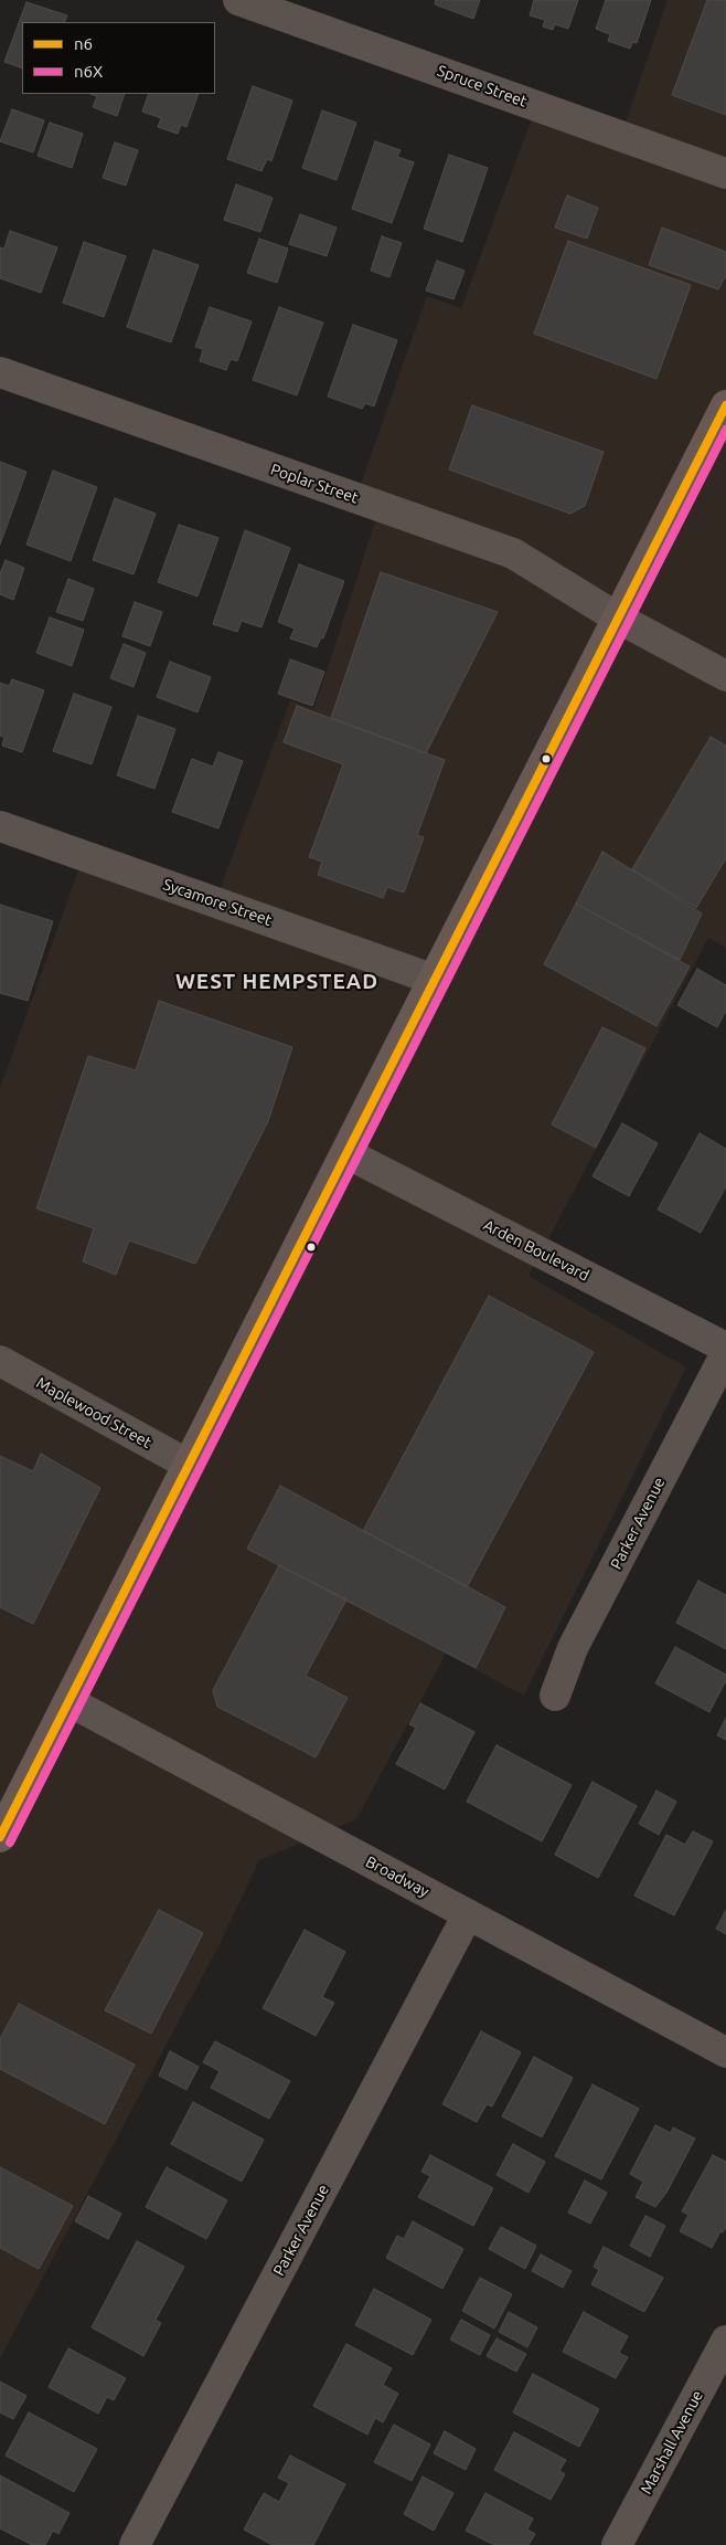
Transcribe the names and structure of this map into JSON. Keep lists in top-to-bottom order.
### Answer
{
  "streets": {
    "street": [
      "Spruce Street",
      "Poplar Street",
      "Sycamore Street",
      "Arden Boulevard",
      "Maplewood Street",
      "Parker Avenue",
      "Broadway",
      "Marshall Avenue"
    ]
  },
  "crossings": [
    ["Parker Avenue", "Broadway"]
  ],
  "districts": ["WEST HEMPSTEAD"],
  "lines": ["transit line n6", "transit line n6X"],
  "legend": ["n6", "n6X"]
}
